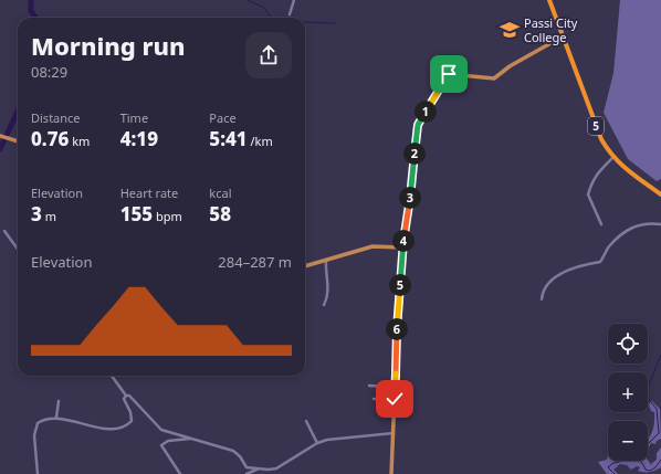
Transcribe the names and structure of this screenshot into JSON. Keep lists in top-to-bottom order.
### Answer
{
  "streets": {
    "highway": ["5"]
  },
  "places": {
    "school or university": ["Passi City College"]
  },
  "page": {
    "heading": ["Morning run", "08:29"],
    "stats": [
      ["Distance", "0.76 km"],
      ["Time", "4:19"],
      ["Pace", "5:41 /km"],
      ["Elevation", "3 m"],
      ["Heart rate", "155 bpm"],
      ["kcal", "58"]
    ],
    "pins": [
      "1",
      "2",
      "3",
      "4",
      "5",
      "6"
    ],
    "chart": ["Elevation", "284–287 m"],
    "map_buttons": ["+", "−"]
  }
}
